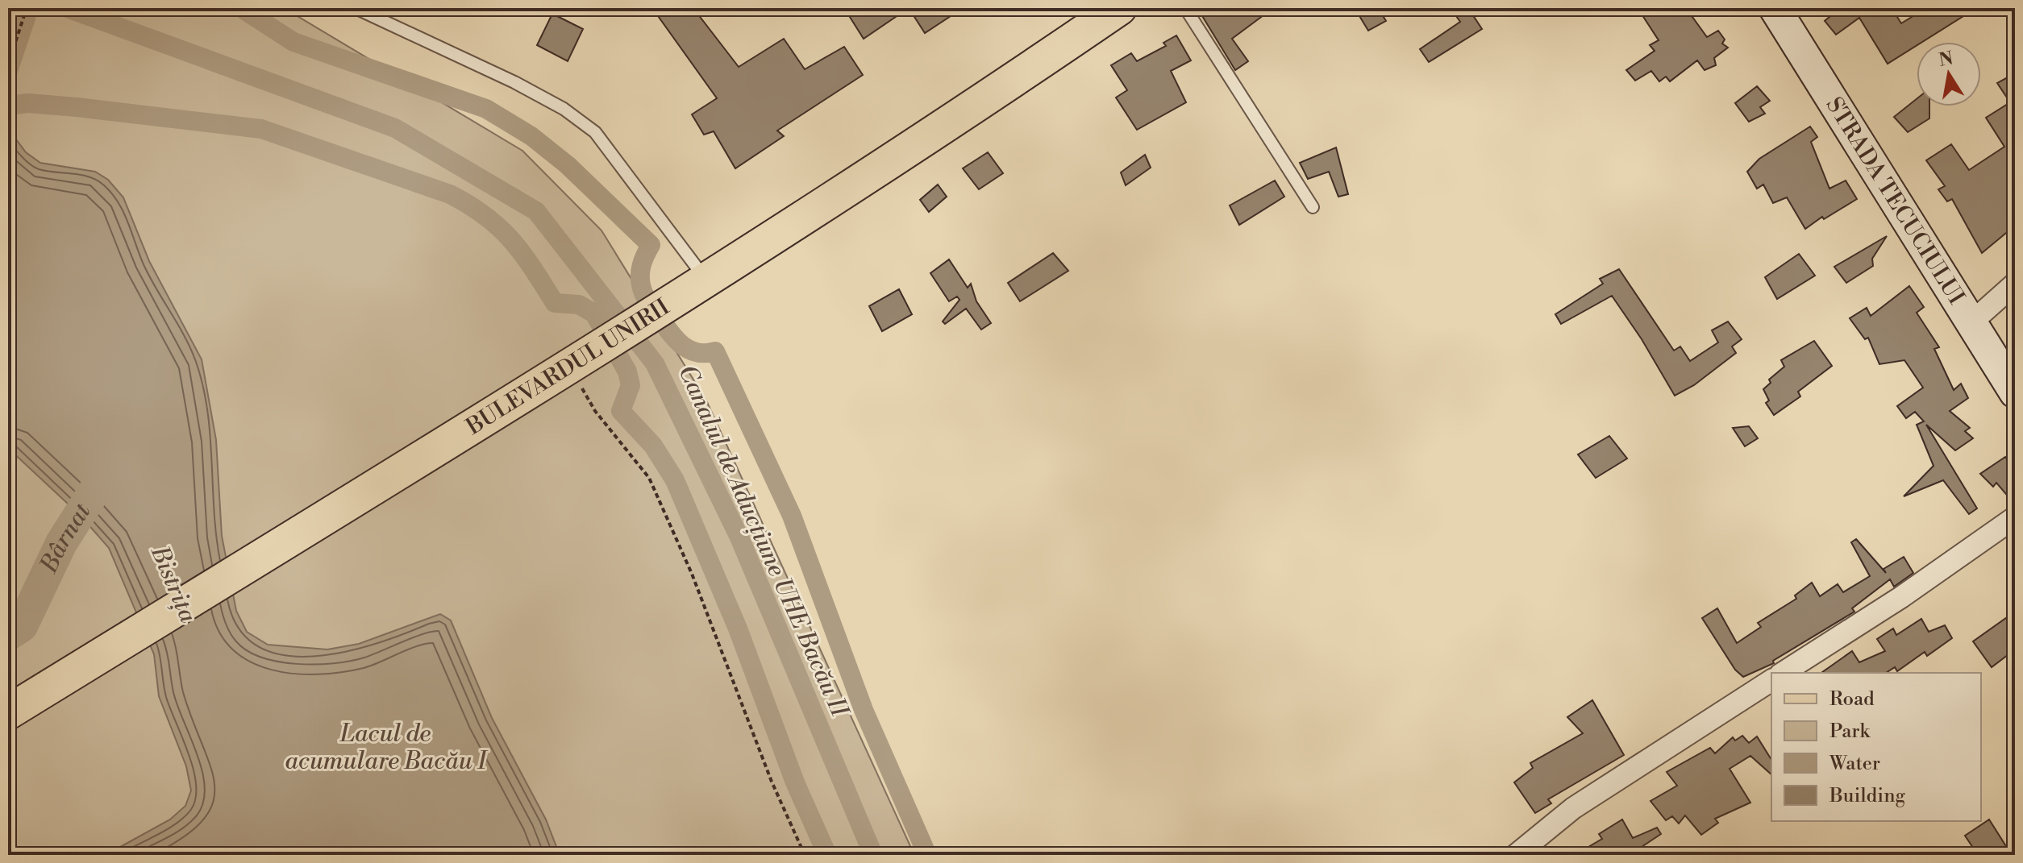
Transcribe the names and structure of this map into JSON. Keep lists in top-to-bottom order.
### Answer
{
  "streets": {
    "main road": ["STRADA TECUCIULUI", "BULEVARDUL UNIRII"]
  },
  "water": [
    "Bârnat",
    "Canalul de Aducțiune UHE Bacău II",
    "Bistrița",
    "Lacul de acumulare Bacău I"
  ],
  "legend": [
    "Road",
    "Park",
    "Water",
    "Building"
  ],
  "north": "top"
}
